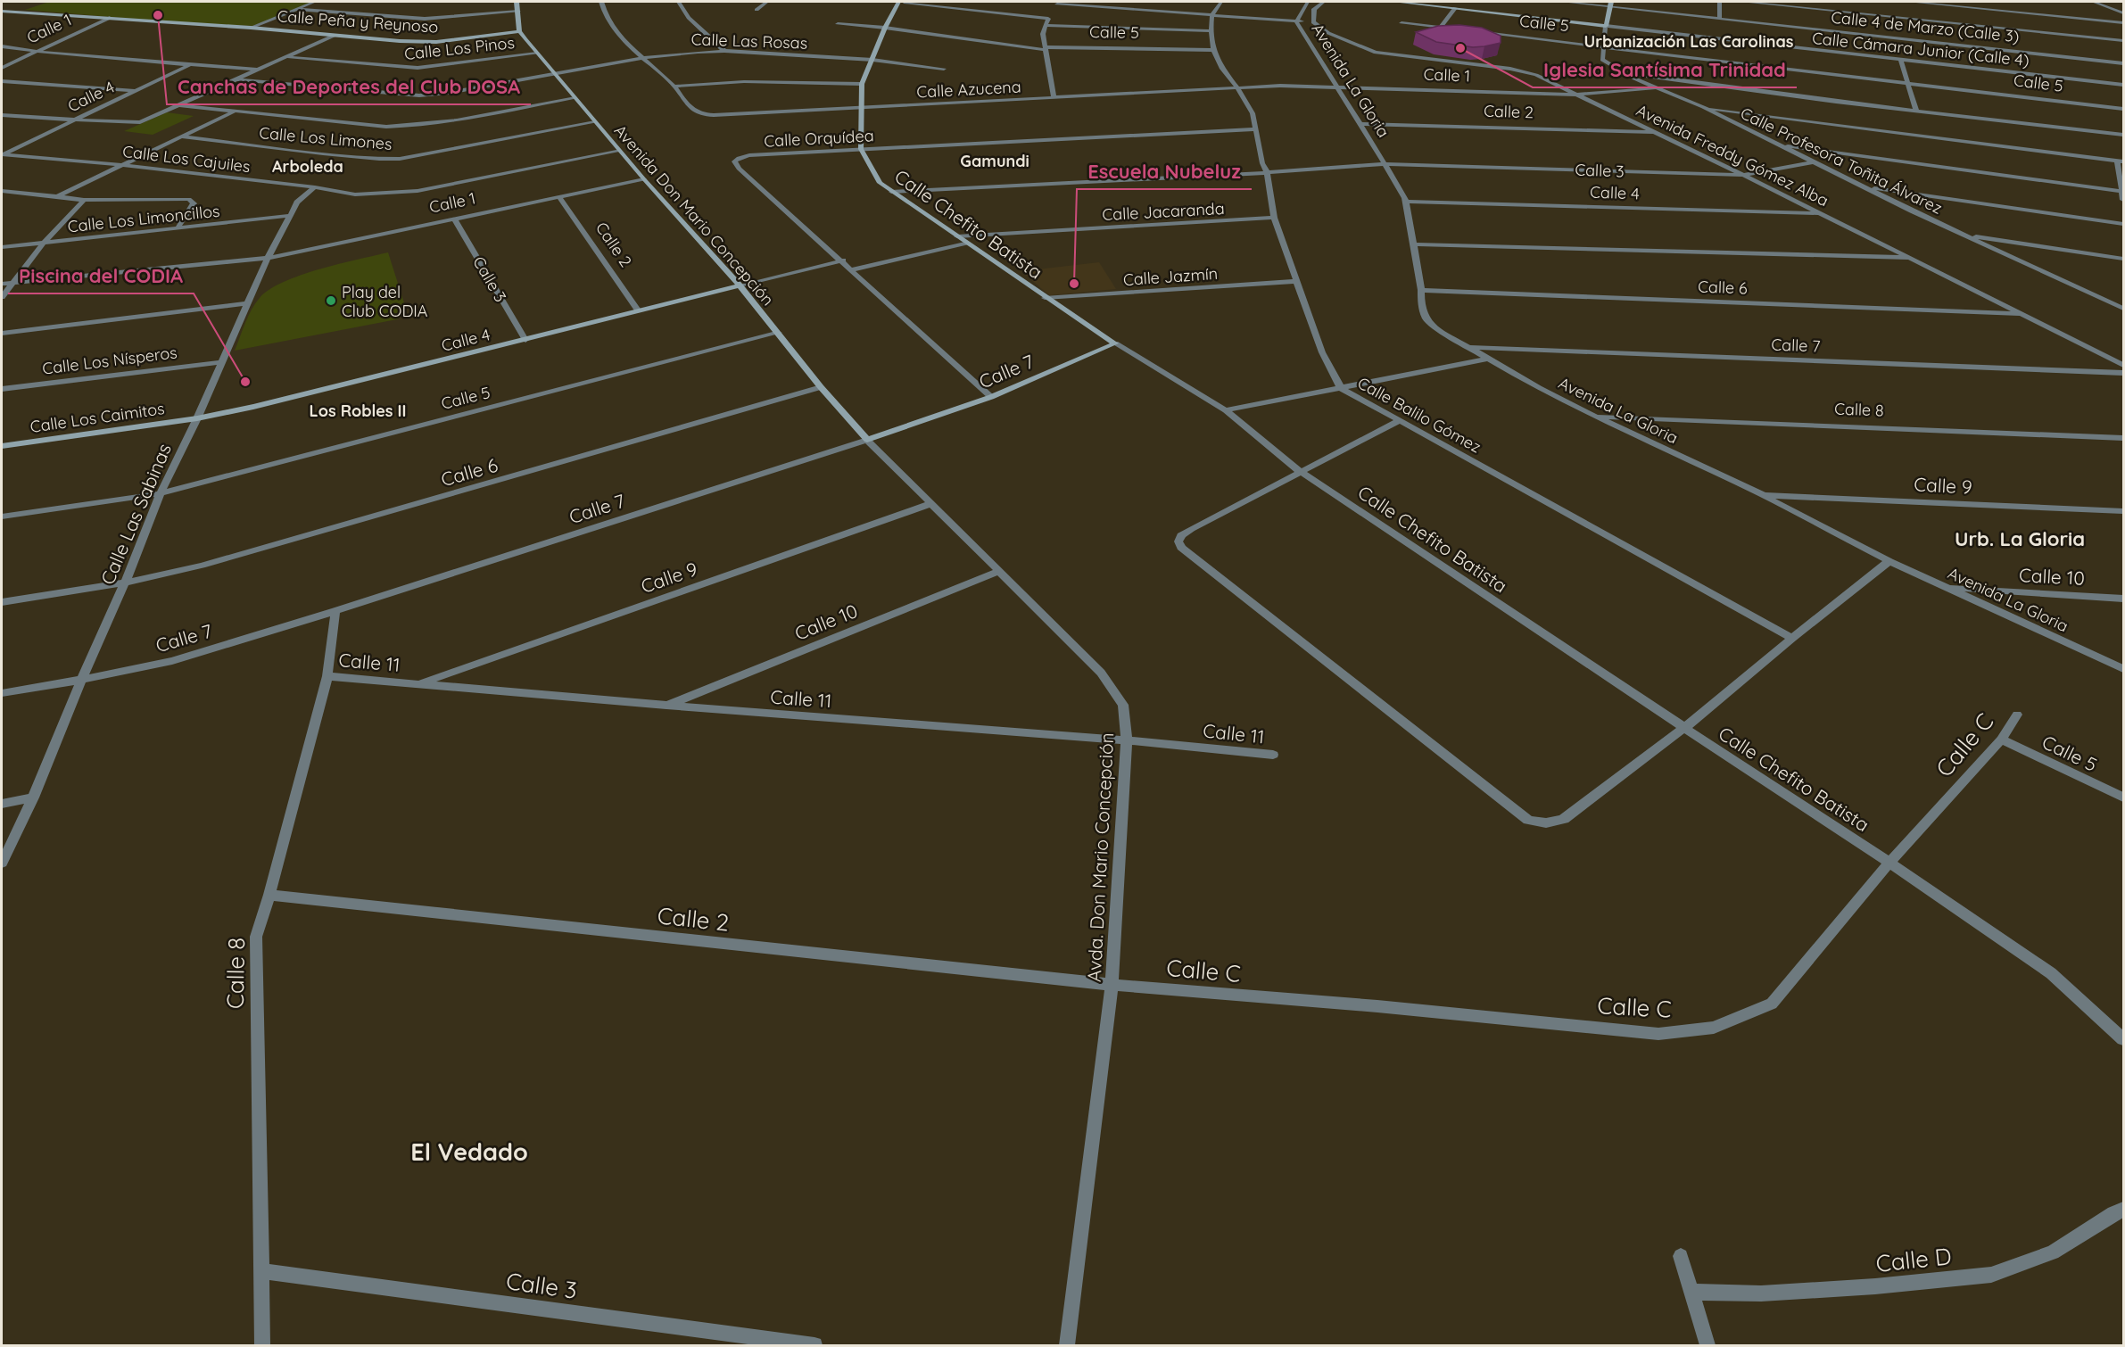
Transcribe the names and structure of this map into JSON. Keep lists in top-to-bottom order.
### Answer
{
  "streets": {
    "street": [
      "Calle Peña y Reynoso",
      "Calle 5",
      "Calle 4 de Marzo (Calle 3)",
      "Calle 1",
      "Calle Las Rosas",
      "Calle Los Pinos",
      "Calle Cámara Junior (Calle 4)",
      "Avenida La Gloria",
      "Calle Azucena",
      "Calle 4",
      "Calle 2",
      "Calle Los Limones",
      "Calle Orquídea",
      "Avenida Freddy Gómez Alba",
      "Calle Los Cajuiles",
      "Calle Profesora Toñita Álvarez",
      "Calle 3",
      "Calle Jacaranda",
      "Avenida Don Mario Concepción",
      "Calle Los Limoncillos",
      "Calle Chefito Batista",
      "Calle Jazmín",
      "Calle 6",
      "Calle 7",
      "Calle Los Nísperos",
      "Calle 8",
      "Calle Balilo Gómez",
      "Calle Los Caimitos",
      "Calle 9",
      "Calle Las Sabinas",
      "Calle 10",
      "Calle 11",
      "Calle C",
      "Avda. Don Mario Concepción",
      "Calle D"
    ]
  },
  "crossings": [
    ["Calle Peña y Reynoso", "Calle 1"],
    ["Calle Peña y Reynoso", "Avenida Don Mario Concepción"],
    ["Calle 5", "Calle Profesora Toñita Álvarez"],
    ["Calle 5", "Avenida Don Mario Concepción"],
    ["Calle 5", "Calle Chefito Batista"],
    ["Calle 5", "Calle Balilo Gómez"],
    ["Calle 5", "Calle Las Sabinas"],
    ["Calle 5", "Calle C"],
    ["Calle 1", "Avenida La Gloria"],
    ["Calle 1", "Calle Azucena"],
    ["Calle 1", "Calle 2"],
    ["Calle 1", "Avenida Freddy Gómez Alba"],
    ["Calle 1", "Calle Profesora Toñita Álvarez"],
    ["Calle 1", "Calle 3"],
    ["Calle 1", "Avenida Don Mario Concepción"],
    ["Calle 1", "Calle Balilo Gómez"],
    ["Calle 1", "Calle Las Sabinas"],
    ["Calle Las Rosas", "Avenida Don Mario Concepción"],
    ["Calle Las Rosas", "Calle Chefito Batista"],
    ["Calle Los Pinos", "Avenida Don Mario Concepción"],
    ["Avenida La Gloria", "Calle 4"],
    ["Avenida La Gloria", "Calle 2"],
    ["Avenida La Gloria", "Avenida Freddy Gómez Alba"],
    ["Avenida La Gloria", "Calle 3"],
    ["Avenida La Gloria", "Calle 6"],
    ["Avenida La Gloria", "Calle 7"],
    ["Avenida La Gloria", "Calle 8"],
    ["Avenida La Gloria", "Calle 9"],
    ["Avenida La Gloria", "Calle 10"],
    ["Calle Azucena", "Calle Chefito Batista"],
    ["Calle Azucena", "Calle Balilo Gómez"],
    ["Calle 4", "Calle 2"],
    ["Calle 4", "Avenida Freddy Gómez Alba"],
    ["Calle 4", "Calle Los Cajuiles"],
    ["Calle 4", "Calle 3"],
    ["Calle 4", "Avenida Don Mario Concepción"],
    ["Calle 4", "Calle Los Caimitos"],
    ["Calle 4", "Calle Las Sabinas"],
    ["Calle 2", "Avenida Freddy Gómez Alba"],
    ["Calle 2", "Calle 8"],
    ["Calle 2", "Calle C"],
    ["Calle 2", "Avda. Don Mario Concepción"],
    ["Calle Los Limones", "Avenida Don Mario Concepción"],
    ["Calle Orquídea", "Calle Chefito Batista"],
    ["Calle Orquídea", "Calle 7"],
    ["Calle Orquídea", "Calle Balilo Gómez"],
    ["Avenida Freddy Gómez Alba", "Calle 3"],
    ["Avenida Freddy Gómez Alba", "Calle 6"],
    ["Calle Los Cajuiles", "Avenida Don Mario Concepción"],
    ["Calle Los Cajuiles", "Calle Las Sabinas"],
    ["Calle Profesora Toñita Álvarez", "Calle 3"],
    ["Calle 3", "Calle Chefito Batista"],
    ["Calle 3", "Calle 8"],
    ["Calle 3", "Calle Balilo Gómez"],
    ["Calle Jacaranda", "Calle Chefito Batista"],
    ["Calle Jacaranda", "Calle Balilo Gómez"],
    ["Avenida Don Mario Concepción", "Calle 6"],
    ["Avenida Don Mario Concepción", "Calle 7"],
    ["Avenida Don Mario Concepción", "Avda. Don Mario Concepción"],
    ["Calle Los Limoncillos", "Calle Las Sabinas"],
    ["Calle Chefito Batista", "Calle Jazmín"],
    ["Calle Chefito Batista", "Calle 7"],
    ["Calle Chefito Batista", "Calle C"],
    ["Calle Jazmín", "Calle Balilo Gómez"],
    ["Calle 6", "Calle Las Sabinas"],
    ["Calle 7", "Calle 8"],
    ["Calle 7", "Calle Las Sabinas"],
    ["Calle 7", "Avda. Don Mario Concepción"],
    ["Calle Los Nísperos", "Calle Las Sabinas"],
    ["Calle 8", "Calle 11"],
    ["Calle Los Caimitos", "Calle Las Sabinas"],
    ["Calle 9", "Calle 11"],
    ["Calle 9", "Avda. Don Mario Concepción"],
    ["Calle 10", "Calle 11"],
    ["Calle 10", "Avda. Don Mario Concepción"],
    ["Calle 11", "Avda. Don Mario Concepción"],
    ["Calle C", "Avda. Don Mario Concepción"]
  ],
  "districts": [
    "Urbanización Las Carolinas",
    "Gamundi",
    "Arboleda",
    "Los Robles II",
    "Urb. La Gloria",
    "El Vedado"
  ],
  "places": [
    "Canchas de Deportes del Club DOSA",
    "Iglesia Santísima Trinidad",
    "Escuela Nubeluz",
    "Play del Club CODIA",
    "Piscina del CODIA"
  ]
}
